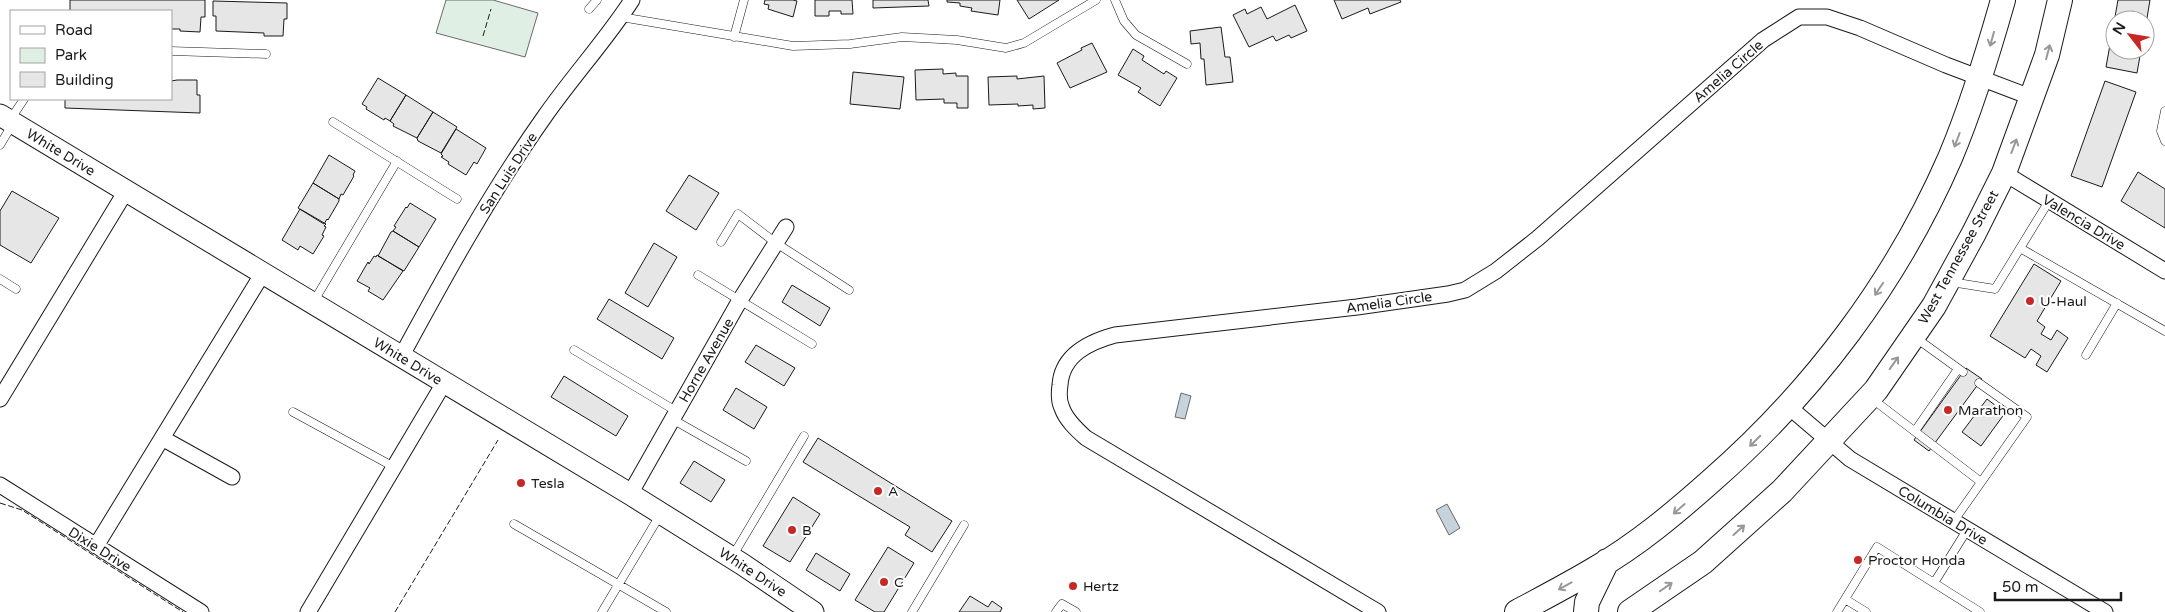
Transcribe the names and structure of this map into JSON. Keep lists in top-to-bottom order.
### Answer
{
  "streets": {
    "main road": ["West Tennessee Street"],
    "street": [
      "Amelia Circle",
      "White Drive",
      "San Luis Drive",
      "Valencia Drive",
      "Horne Avenue",
      "Columbia Drive",
      "Dixie Drive"
    ]
  },
  "crossings": [
    ["Amelia Circle", "West Tennessee Street"],
    ["White Drive", "San Luis Drive"],
    ["White Drive", "Horne Avenue"],
    ["Valencia Drive", "West Tennessee Street"],
    ["West Tennessee Street", "Columbia Drive"]
  ],
  "places": [
    "U-Haul",
    "Marathon",
    "Tesla",
    "A",
    "B",
    "Proctor Honda",
    "C",
    "Hertz"
  ],
  "legend": ["Road", "Park", "Building"],
  "scale_bar": "50 m",
  "north": "top left"
}
